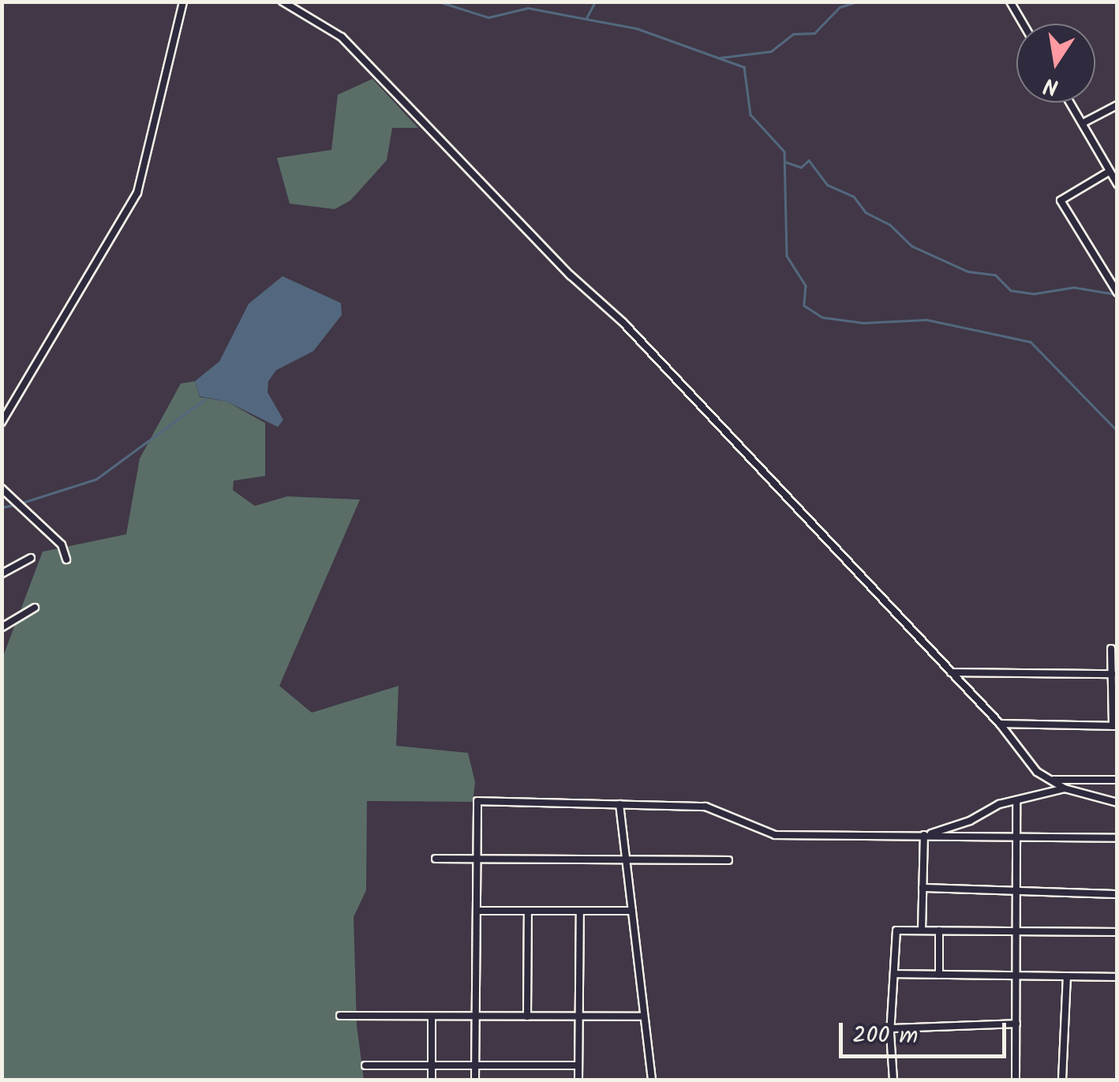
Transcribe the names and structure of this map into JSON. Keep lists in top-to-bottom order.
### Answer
{
  "scale_bar": "200 m",
  "north": "bottom"
}
